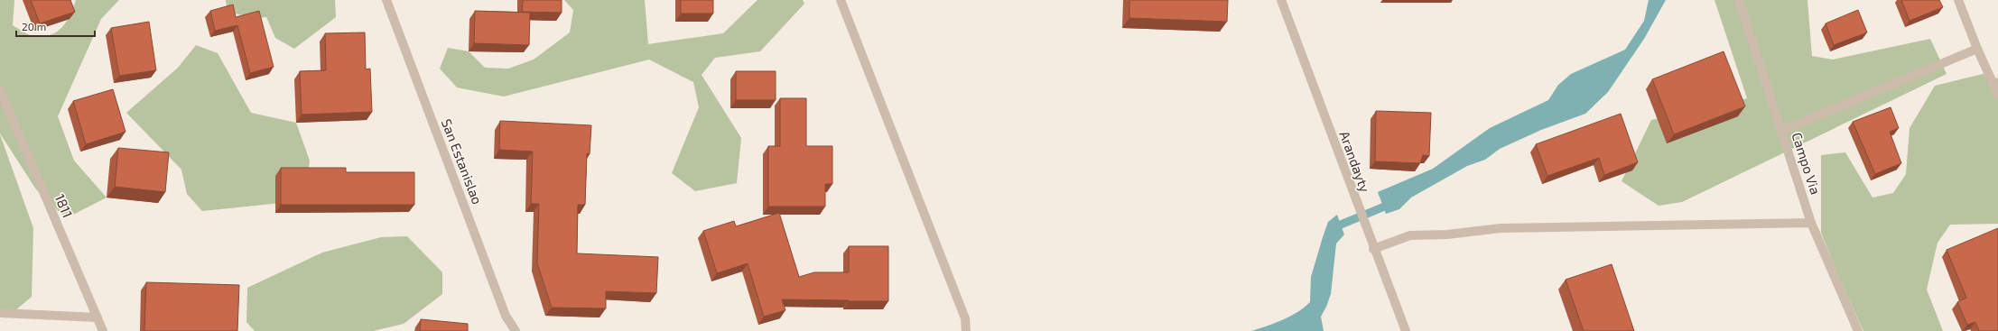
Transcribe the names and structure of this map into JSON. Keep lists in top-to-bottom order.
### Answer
{
  "streets": {
    "street": [
      "San Estanislao",
      "Arandayty",
      "Campo Via",
      "1811"
    ]
  },
  "scale_bar": "20 m"
}
